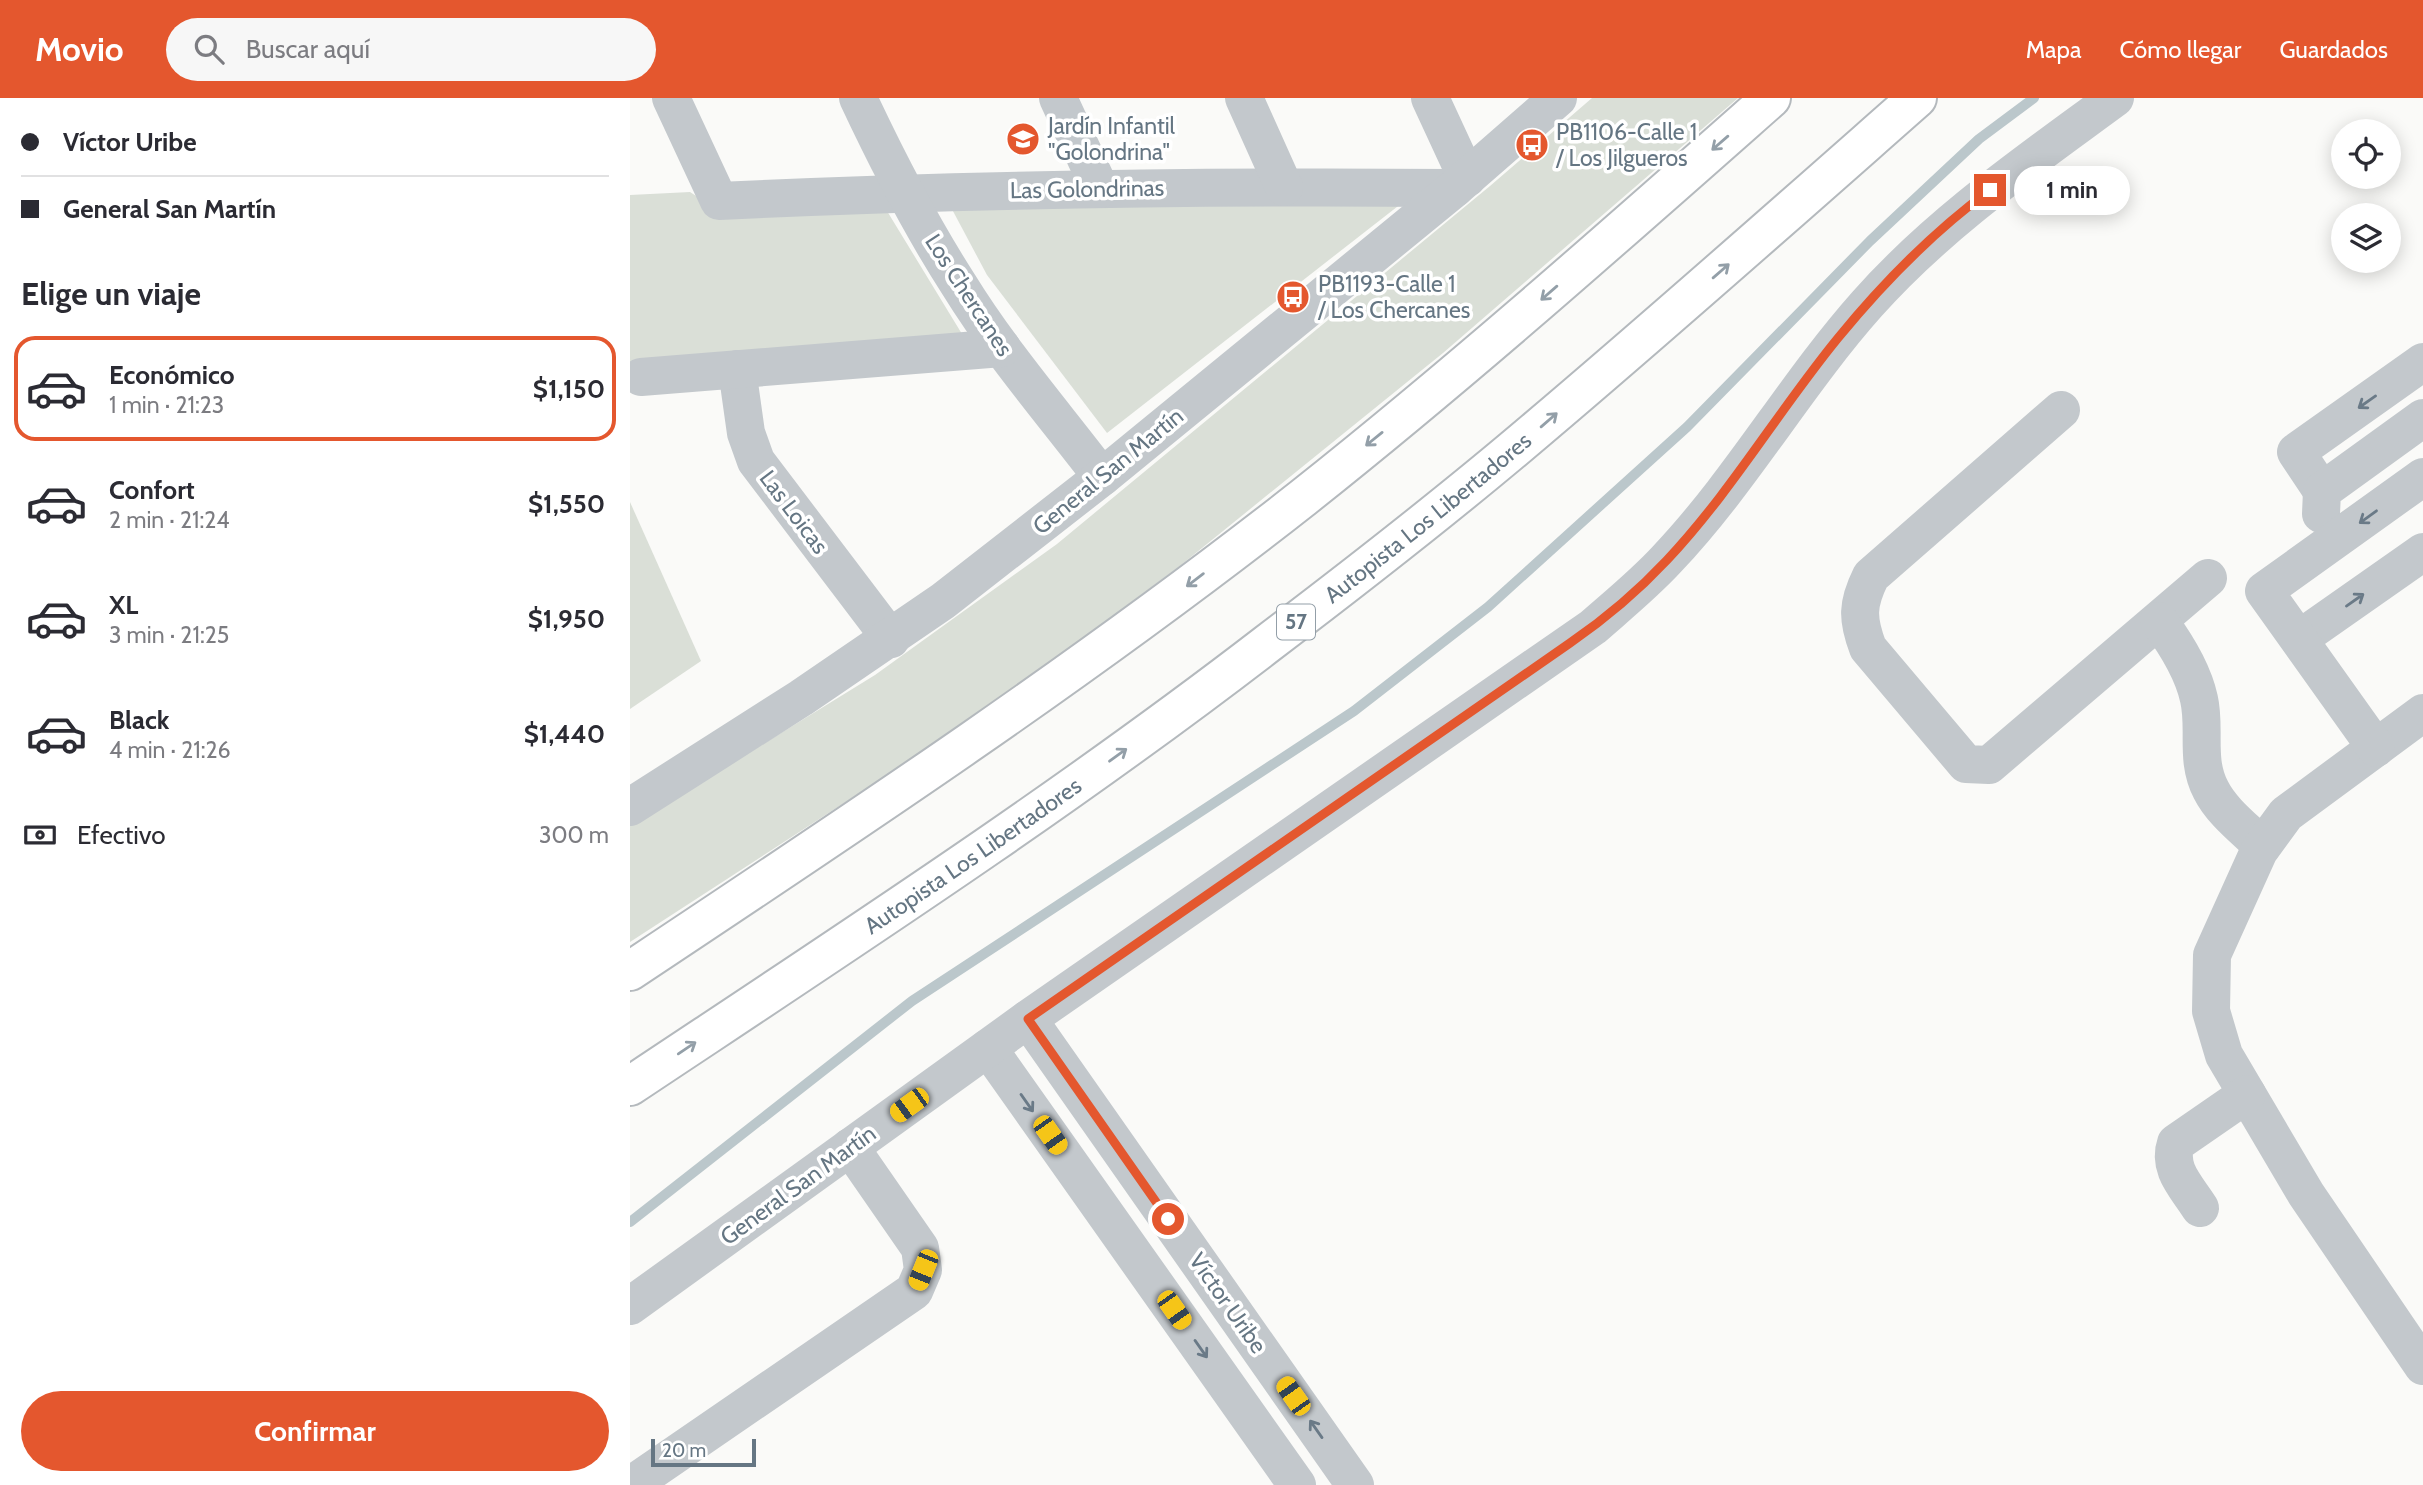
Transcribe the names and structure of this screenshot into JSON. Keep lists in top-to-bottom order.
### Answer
{
  "streets": {
    "highway": ["Autopista Los Libertadores", "57"],
    "street": [
      "Las Golondrinas",
      "Los Chercanes",
      "General San Martín",
      "Las Loicas",
      "Víctor Uribe"
    ]
  },
  "crossings": [
    ["Las Golondrinas", "Los Chercanes"],
    ["Las Golondrinas", "General San Martín"],
    ["Los Chercanes", "General San Martín"],
    ["General San Martín", "Las Loicas"],
    ["General San Martín", "Víctor Uribe"]
  ],
  "places": {
    "school or university": ["Jardín Infantil \"Golondrina\""],
    "bus stop": ["PB1106-Calle 1 / Los Jilgueros", "PB1193-Calle 1 / Los Chercanes"]
  },
  "scale_bar": "20 m",
  "page": {
    "header": "Movio",
    "search": "Buscar aquí",
    "nav": ["Mapa", "Cómo llegar", "Guardados"],
    "banner": ["Víctor Uribe", "General San Martín"],
    "bubble": "1 min",
    "heading": "Elige un viaje",
    "list": [
      {
        "name": "Económico",
        "note": "1 min · 21:23",
        "value": "$1,150"
      },
      {
        "name": "Confort",
        "note": "2 min · 21:24",
        "value": "$1,550"
      },
      {
        "name": "XL",
        "note": "3 min · 21:25",
        "value": "$1,950"
      },
      {
        "name": "Black",
        "note": "4 min · 21:26",
        "value": "$1,440"
      }
    ],
    "pay": ["Efectivo", "300 m"],
    "buttons": "Confirmar",
    "scale": "20 m"
  }
}
